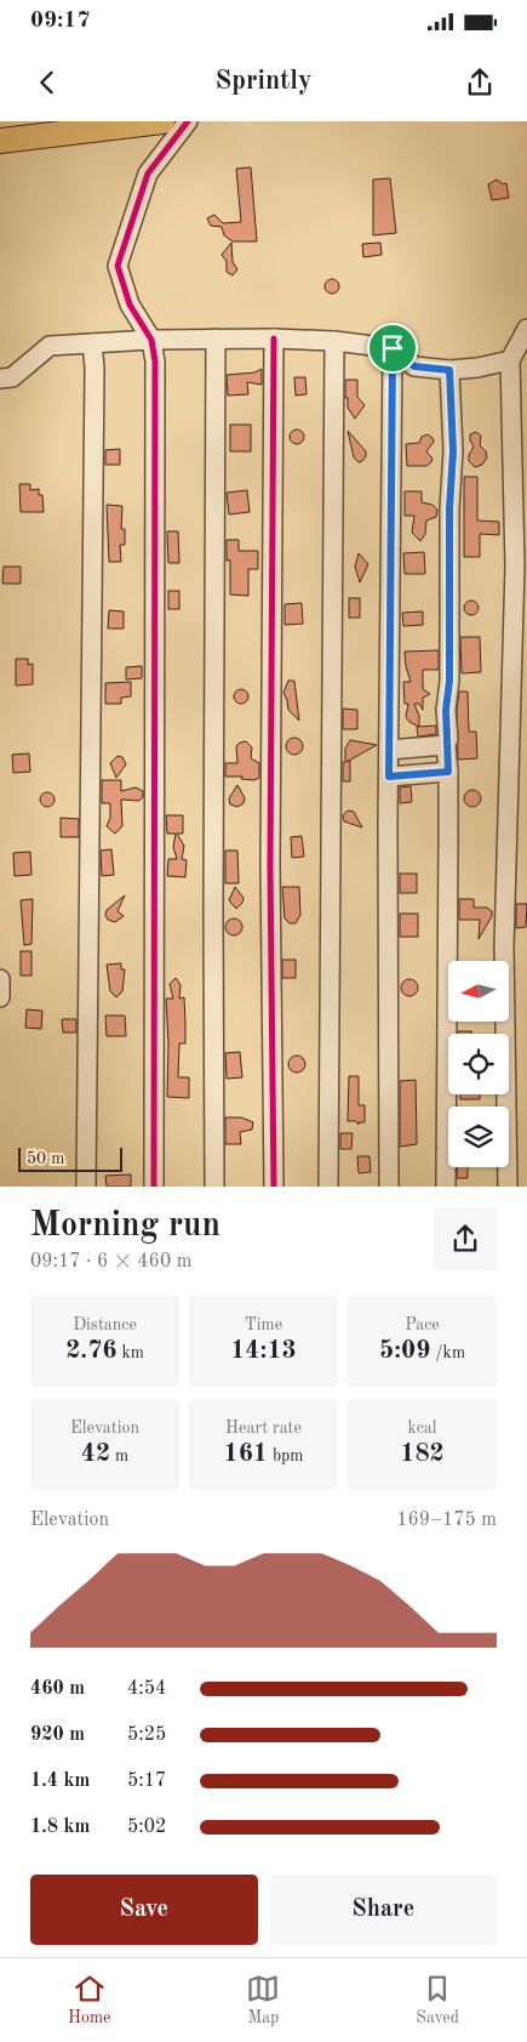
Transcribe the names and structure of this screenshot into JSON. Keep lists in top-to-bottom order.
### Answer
{
  "scale_bar": "50 m",
  "north": "left",
  "page": {
    "status": "09:17",
    "header": "Sprintly",
    "scale": "50 m",
    "heading": ["Morning run", "09:17 · 6 × 460 m"],
    "stats": [
      ["Distance", "2.76 km"],
      ["Time", "14:13"],
      ["Pace", "5:09 /km"],
      ["Elevation", "42 m"],
      ["Heart rate", "161 bpm"],
      ["kcal", "182"]
    ],
    "chart": ["Elevation", "169–175 m"],
    "list": [
      {
        "name": "460 m",
        "note": "4:54"
      },
      {
        "name": "920 m",
        "note": "5:25"
      },
      {
        "name": "1.4 km",
        "note": "5:17"
      },
      {
        "name": "1.8 km",
        "note": "5:02"
      }
    ],
    "buttons": ["Save", "Share"],
    "tabs": ["Home", "Map", "Saved"]
  }
}
